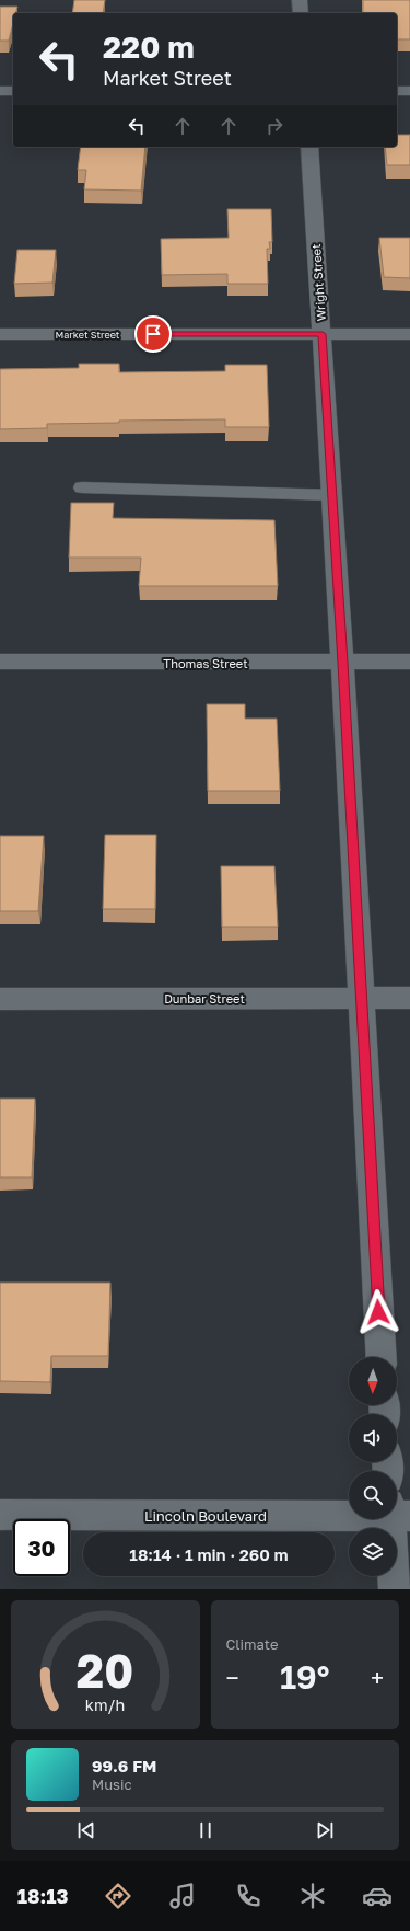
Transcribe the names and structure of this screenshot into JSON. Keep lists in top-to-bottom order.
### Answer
{
  "streets": {
    "street": [
      "Wright Street",
      "Market Street",
      "Thomas Street",
      "Dunbar Street",
      "Lincoln Boulevard"
    ]
  },
  "crossings": [
    ["Wright Street", "Market Street"],
    ["Wright Street", "Thomas Street"],
    ["Wright Street", "Dunbar Street"]
  ],
  "north": "bottom",
  "page": {
    "turn": ["220 m", "Market Street"],
    "limit": "30",
    "trip": "18:14 · 1 min · 260 m",
    "tile": "Climate",
    "heat": ["−", "19°", "+"],
    "song": ["99.6 FM", "Music"],
    "tabs": "18:13",
    "gauge": ["20", "km/h"]
  }
}
